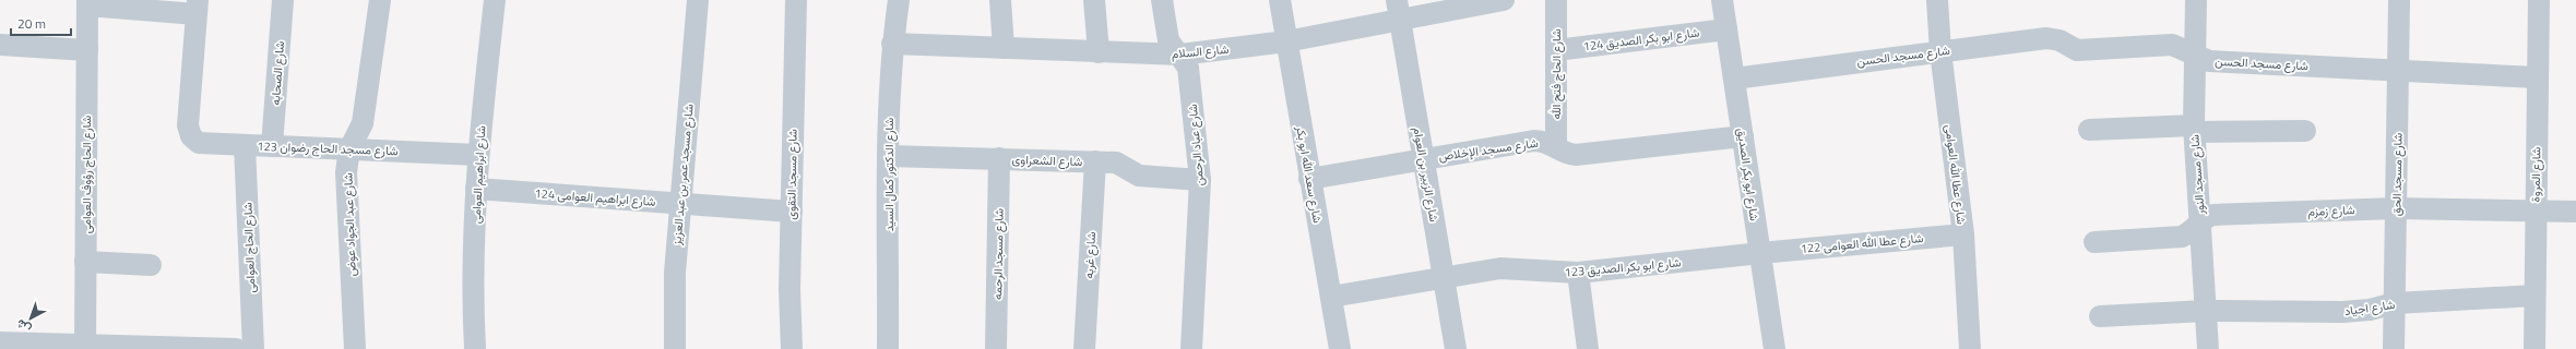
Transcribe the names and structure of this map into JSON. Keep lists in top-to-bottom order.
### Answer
{
  "streets": {
    "street": [
      "شارع ابو بكر الصديق 124",
      "شارع السلام",
      "شارع مسجد الحسن",
      "شارع الصحابه",
      "شارع الحاج فتح الله",
      "شارع عباد الرحمن",
      "شارع مسجد الحاج رضوان 123",
      "شارع مسجد الإخلاص",
      "شارع الشعراوى",
      "شارع الحاج رؤوف العوامى",
      "شارع ابراهيم العوامى",
      "شارع مسجد عمر بن عبد العزيز",
      "شارع مسجد التقوى",
      "شارع الدكتور كمال السيد",
      "شارع سعد الله ابو بكر",
      "شارع الزبير بن العوام",
      "شارع ابو بكر الصديق",
      "شارع عطا الله العوامى",
      "شارع مسجد النور",
      "شارع مسجد الحق",
      "شارع المروة",
      "شارع ابراهيم العوامى 124",
      "شارع زمزم",
      "شارع عبد الجواد عوض",
      "شارع عطا الله العوامى 122",
      "شارع الحاج العوامى",
      "شارع مسجد الرحمه",
      "شارع غربه",
      "شارع ابو بكر الصديق 123",
      "شارع اجياد"
    ]
  },
  "crossings": [
    ["شارع ابو بكر الصديق 124", "شارع الحاج فتح الله"],
    ["شارع ابو بكر الصديق 124", "شارع ابو بكر الصديق"],
    ["شارع السلام", "شارع عباد الرحمن"],
    ["شارع السلام", "شارع الدكتور كمال السيد"],
    ["شارع السلام", "شارع سعد الله ابو بكر"],
    ["شارع السلام", "شارع الزبير بن العوام"],
    ["شارع مسجد الحسن", "شارع ابو بكر الصديق"],
    ["شارع مسجد الحسن", "شارع عطا الله العوامى"],
    ["شارع مسجد الحسن", "شارع مسجد النور"],
    ["شارع مسجد الحسن", "شارع مسجد الحق"],
    ["شارع مسجد الحسن", "شارع المروة"],
    ["شارع الصحابه", "شارع مسجد الحاج رضوان 123"],
    ["شارع الحاج فتح الله", "شارع مسجد الإخلاص"],
    ["شارع عباد الرحمن", "شارع الشعراوى"],
    ["شارع مسجد الحاج رضوان 123", "شارع ابراهيم العوامى"],
    ["شارع مسجد الحاج رضوان 123", "شارع عبد الجواد عوض"],
    ["شارع مسجد الحاج رضوان 123", "شارع الحاج العوامى"],
    ["شارع مسجد الإخلاص", "شارع سعد الله ابو بكر"],
    ["شارع مسجد الإخلاص", "شارع الزبير بن العوام"],
    ["شارع مسجد الإخلاص", "شارع ابو بكر الصديق"],
    ["شارع الشعراوى", "شارع الدكتور كمال السيد"],
    ["شارع الشعراوى", "شارع مسجد الرحمه"],
    ["شارع الشعراوى", "شارع غربه"],
    ["شارع ابراهيم العوامى", "شارع ابراهيم العوامى 124"],
    ["شارع مسجد عمر بن عبد العزيز", "شارع ابراهيم العوامى 124"],
    ["شارع مسجد التقوى", "شارع ابراهيم العوامى 124"],
    ["شارع سعد الله ابو بكر", "شارع ابو بكر الصديق 123"],
    ["شارع الزبير بن العوام", "شارع ابو بكر الصديق 123"],
    ["شارع ابو بكر الصديق", "شارع عطا الله العوامى 122"],
    ["شارع ابو بكر الصديق", "شارع ابو بكر الصديق 123"],
    ["شارع عطا الله العوامى", "شارع عطا الله العوامى 122"],
    ["شارع مسجد النور", "شارع زمزم"],
    ["شارع مسجد النور", "شارع اجياد"],
    ["شارع مسجد الحق", "شارع زمزم"],
    ["شارع مسجد الحق", "شارع اجياد"],
    ["شارع المروة", "شارع زمزم"],
    ["شارع المروة", "شارع اجياد"],
    ["شارع عطا الله العوامى 122", "شارع ابو بكر الصديق 123"]
  ],
  "scale_bar": "20 m",
  "north": "bottom left"
}
